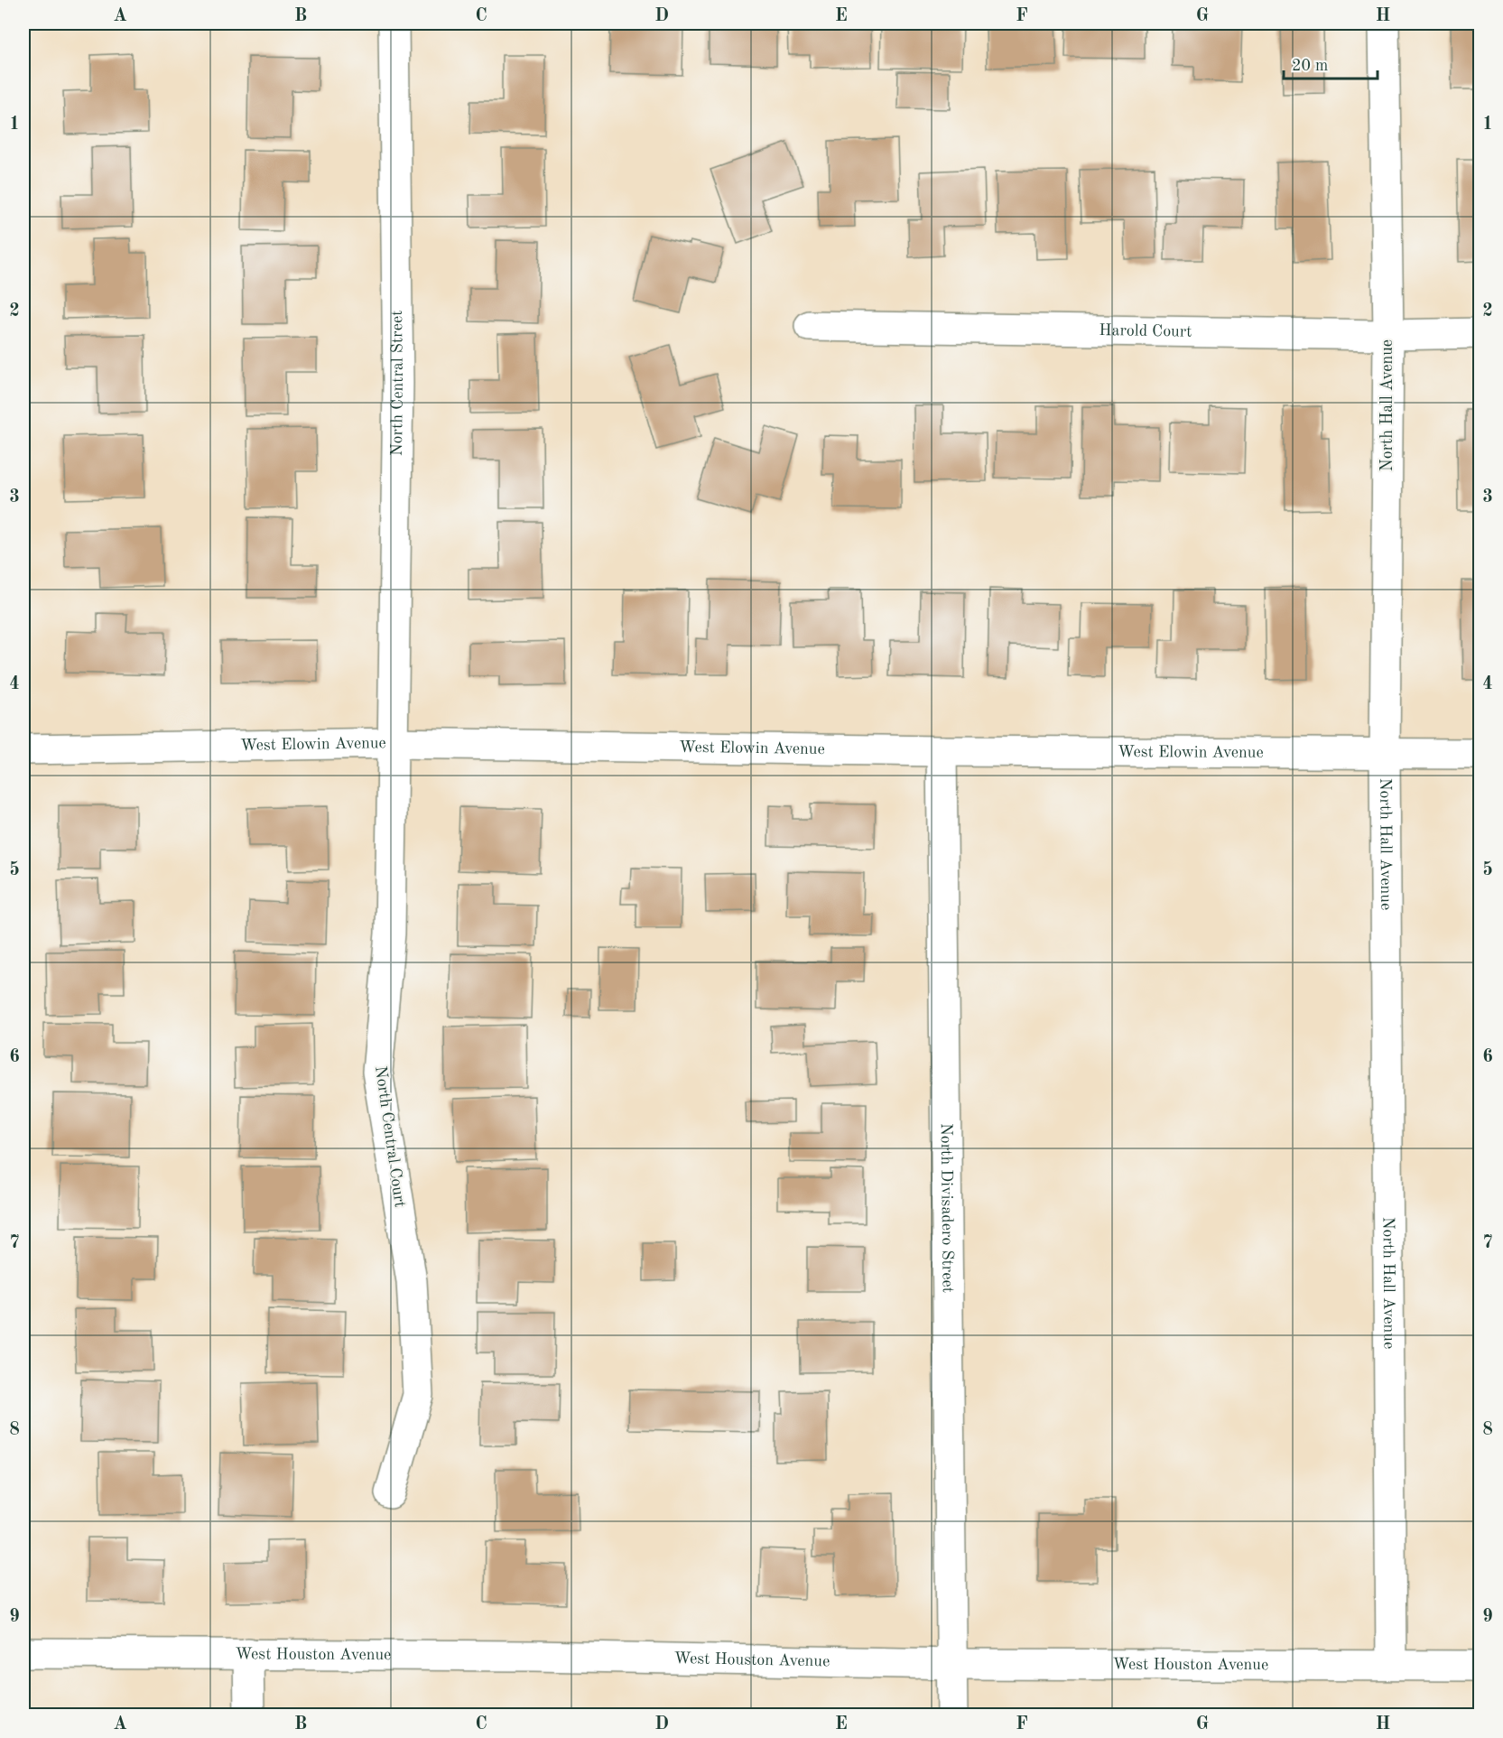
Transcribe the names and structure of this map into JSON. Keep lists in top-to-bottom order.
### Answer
{
  "streets": {
    "street": [
      "Harold Court",
      "North Central Street",
      "North Hall Avenue",
      "West Elowin Avenue",
      "North Central Court",
      "North Divisadero Street",
      "West Houston Avenue"
    ]
  },
  "crossings": [
    ["Harold Court", "North Hall Avenue"],
    ["North Central Street", "West Elowin Avenue"],
    ["North Central Street", "North Central Court"],
    ["North Hall Avenue", "West Elowin Avenue"],
    ["North Hall Avenue", "West Houston Avenue"],
    ["West Elowin Avenue", "North Central Court"],
    ["West Elowin Avenue", "North Divisadero Street"],
    ["North Divisadero Street", "West Houston Avenue"]
  ],
  "scale_bar": "20 m",
  "grid": {
    "columns": [
      "A",
      "B",
      "C",
      "D",
      "E",
      "F",
      "G",
      "H"
    ],
    "rows": [
      "1",
      "2",
      "3",
      "4",
      "5",
      "6",
      "7",
      "8",
      "9"
    ]
  }
}
